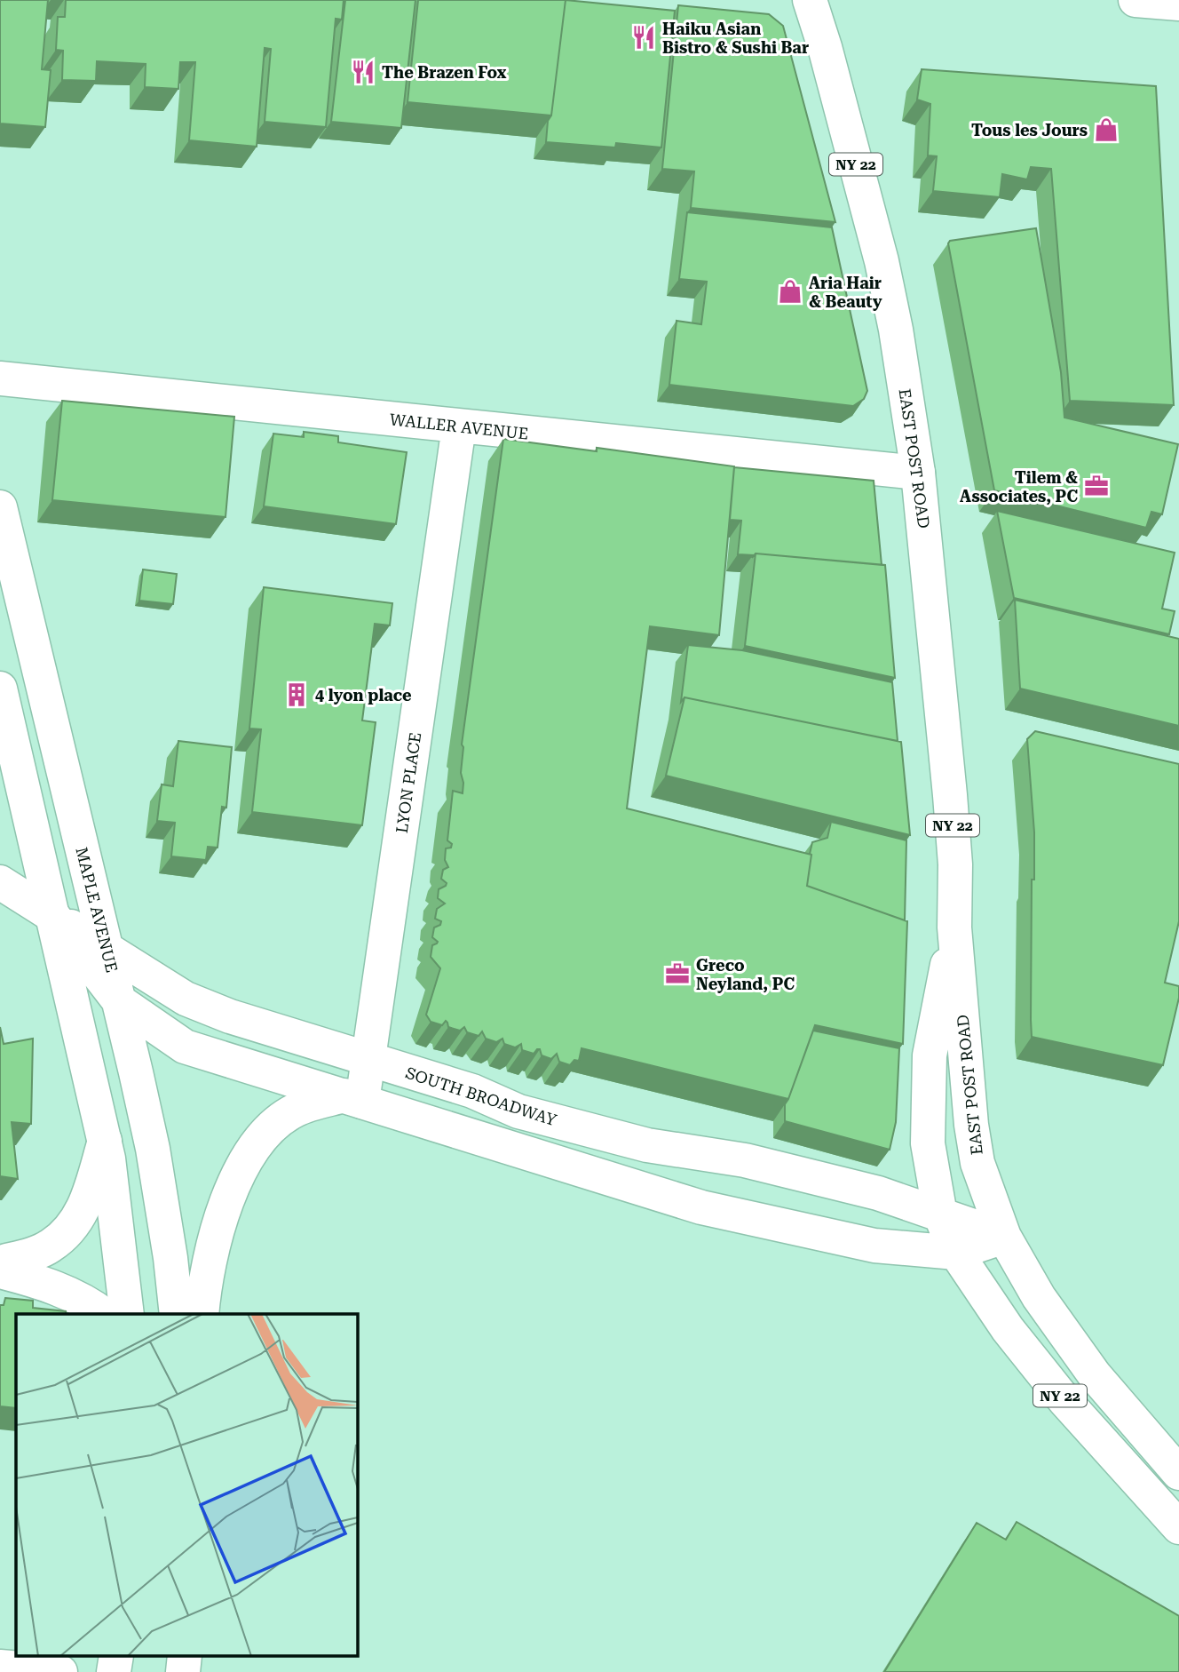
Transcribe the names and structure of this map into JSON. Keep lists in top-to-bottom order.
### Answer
{
  "streets": {
    "main road": [
      "NY 22",
      "WALLER AVENUE",
      "EAST POST ROAD",
      "LYON PLACE",
      "MAPLE AVENUE",
      "SOUTH BROADWAY"
    ]
  },
  "crossings": [
    ["NY 22", "EAST POST ROAD"],
    ["NY 22", "SOUTH BROADWAY"],
    ["WALLER AVENUE", "EAST POST ROAD"],
    ["WALLER AVENUE", "LYON PLACE"],
    ["EAST POST ROAD", "SOUTH BROADWAY"],
    ["LYON PLACE", "SOUTH BROADWAY"],
    ["MAPLE AVENUE", "SOUTH BROADWAY"]
  ],
  "places": {
    "restaurant": ["Haiku Asian Bistro & Sushi Bar", "The Brazen Fox"],
    "shop": ["Tous les Jours", "Aria Hair & Beauty"],
    "office": ["Tilem & Associates, PC", "Greco Neyland, PC"],
    "building": ["4 lyon place"]
  }
}
